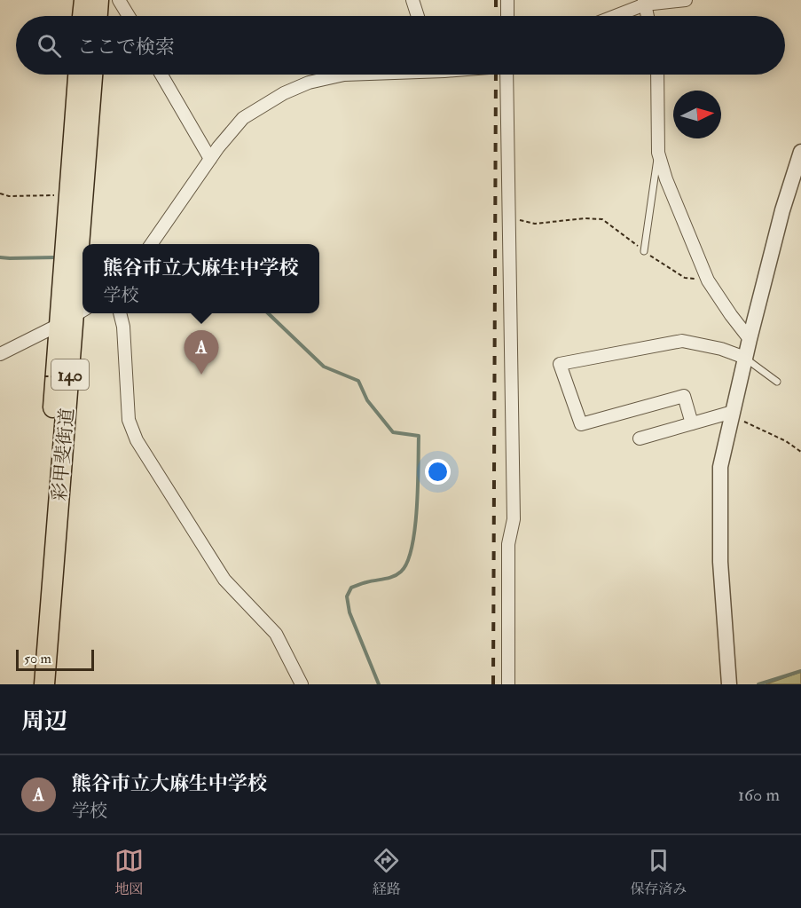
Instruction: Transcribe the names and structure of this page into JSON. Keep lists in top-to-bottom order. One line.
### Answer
{"streets":{"highway":["140","彩甲斐街道"]},"scale_bar":"50 m","north":"right","page":{"search":"ここで検索","popup":["熊谷市立大麻生中学校","学校"],"pins":"A","scale":"50 m","heading":"周辺","list":[{"mark":"A","name":"熊谷市立大麻生中学校","note":"学校","value":"160 m"}],"nav":["地図","経路","保存済み"]}}
